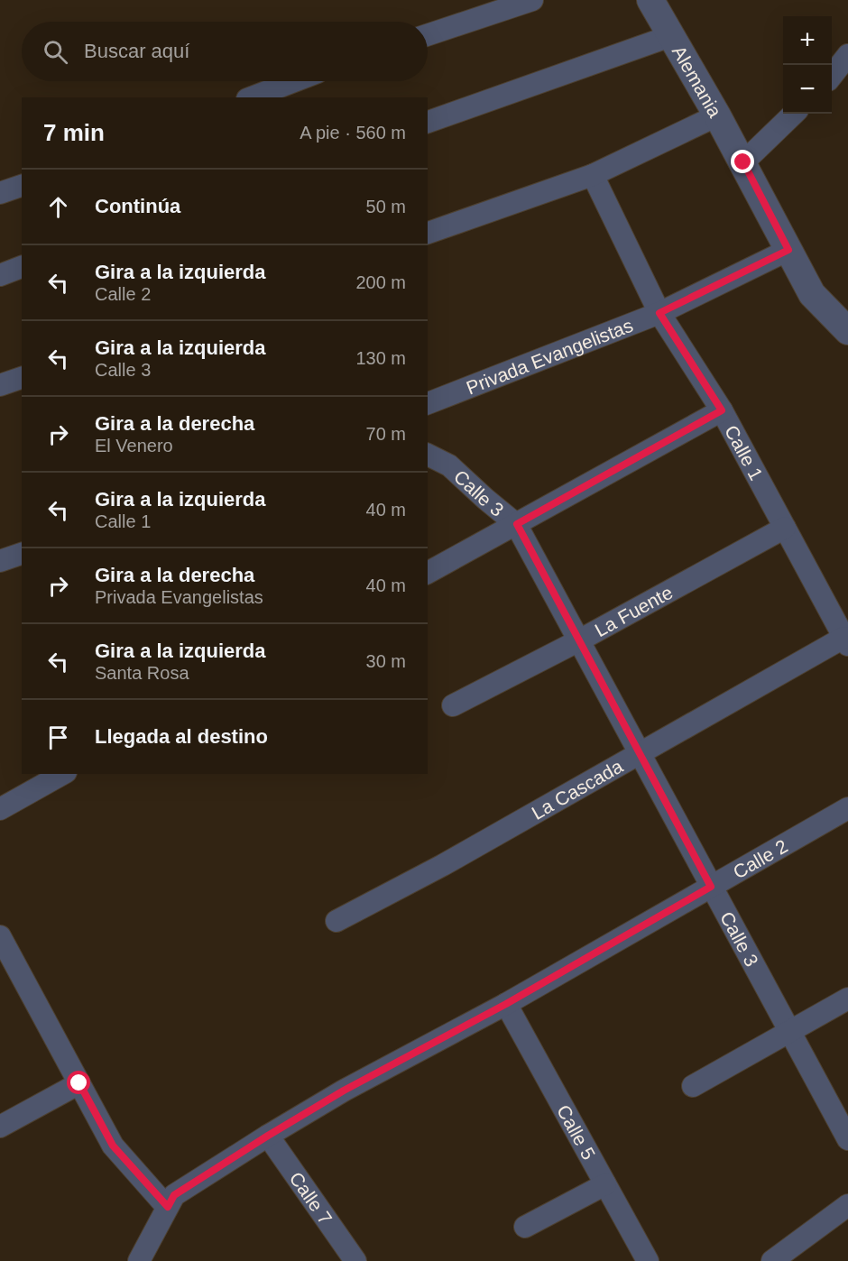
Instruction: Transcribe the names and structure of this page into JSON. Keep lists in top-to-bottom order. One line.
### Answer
{"streets":{"street":["Alemania","Privada Evangelistas","Calle 1","Calle 3","La Fuente","La Cascada","Calle 2","Calle 5","Calle 7"]},"crossings":[["Alemania","Privada Evangelistas"],["Privada Evangelistas","Calle 1"],["Calle 1","La Fuente"],["Calle 1","La Cascada"],["Calle 3","La Fuente"],["Calle 3","La Cascada"],["Calle 3","Calle 2"],["Calle 2","Calle 5"],["Calle 2","Calle 7"]],"page":{"map_buttons":["+","−"],"search":"Buscar aquí","heading":["7 min","A pie · 560 m"],"list":[["Continúa","50 m"],["Gira a la izquierda","Calle 2","200 m"],["Gira a la izquierda","Calle 3","130 m"],["Gira a la derecha","El Venero","70 m"],["Gira a la izquierda","Calle 1","40 m"],["Gira a la derecha","Privada Evangelistas","40 m"],["Gira a la izquierda","Santa Rosa","30 m"],"Llegada al destino"]}}
